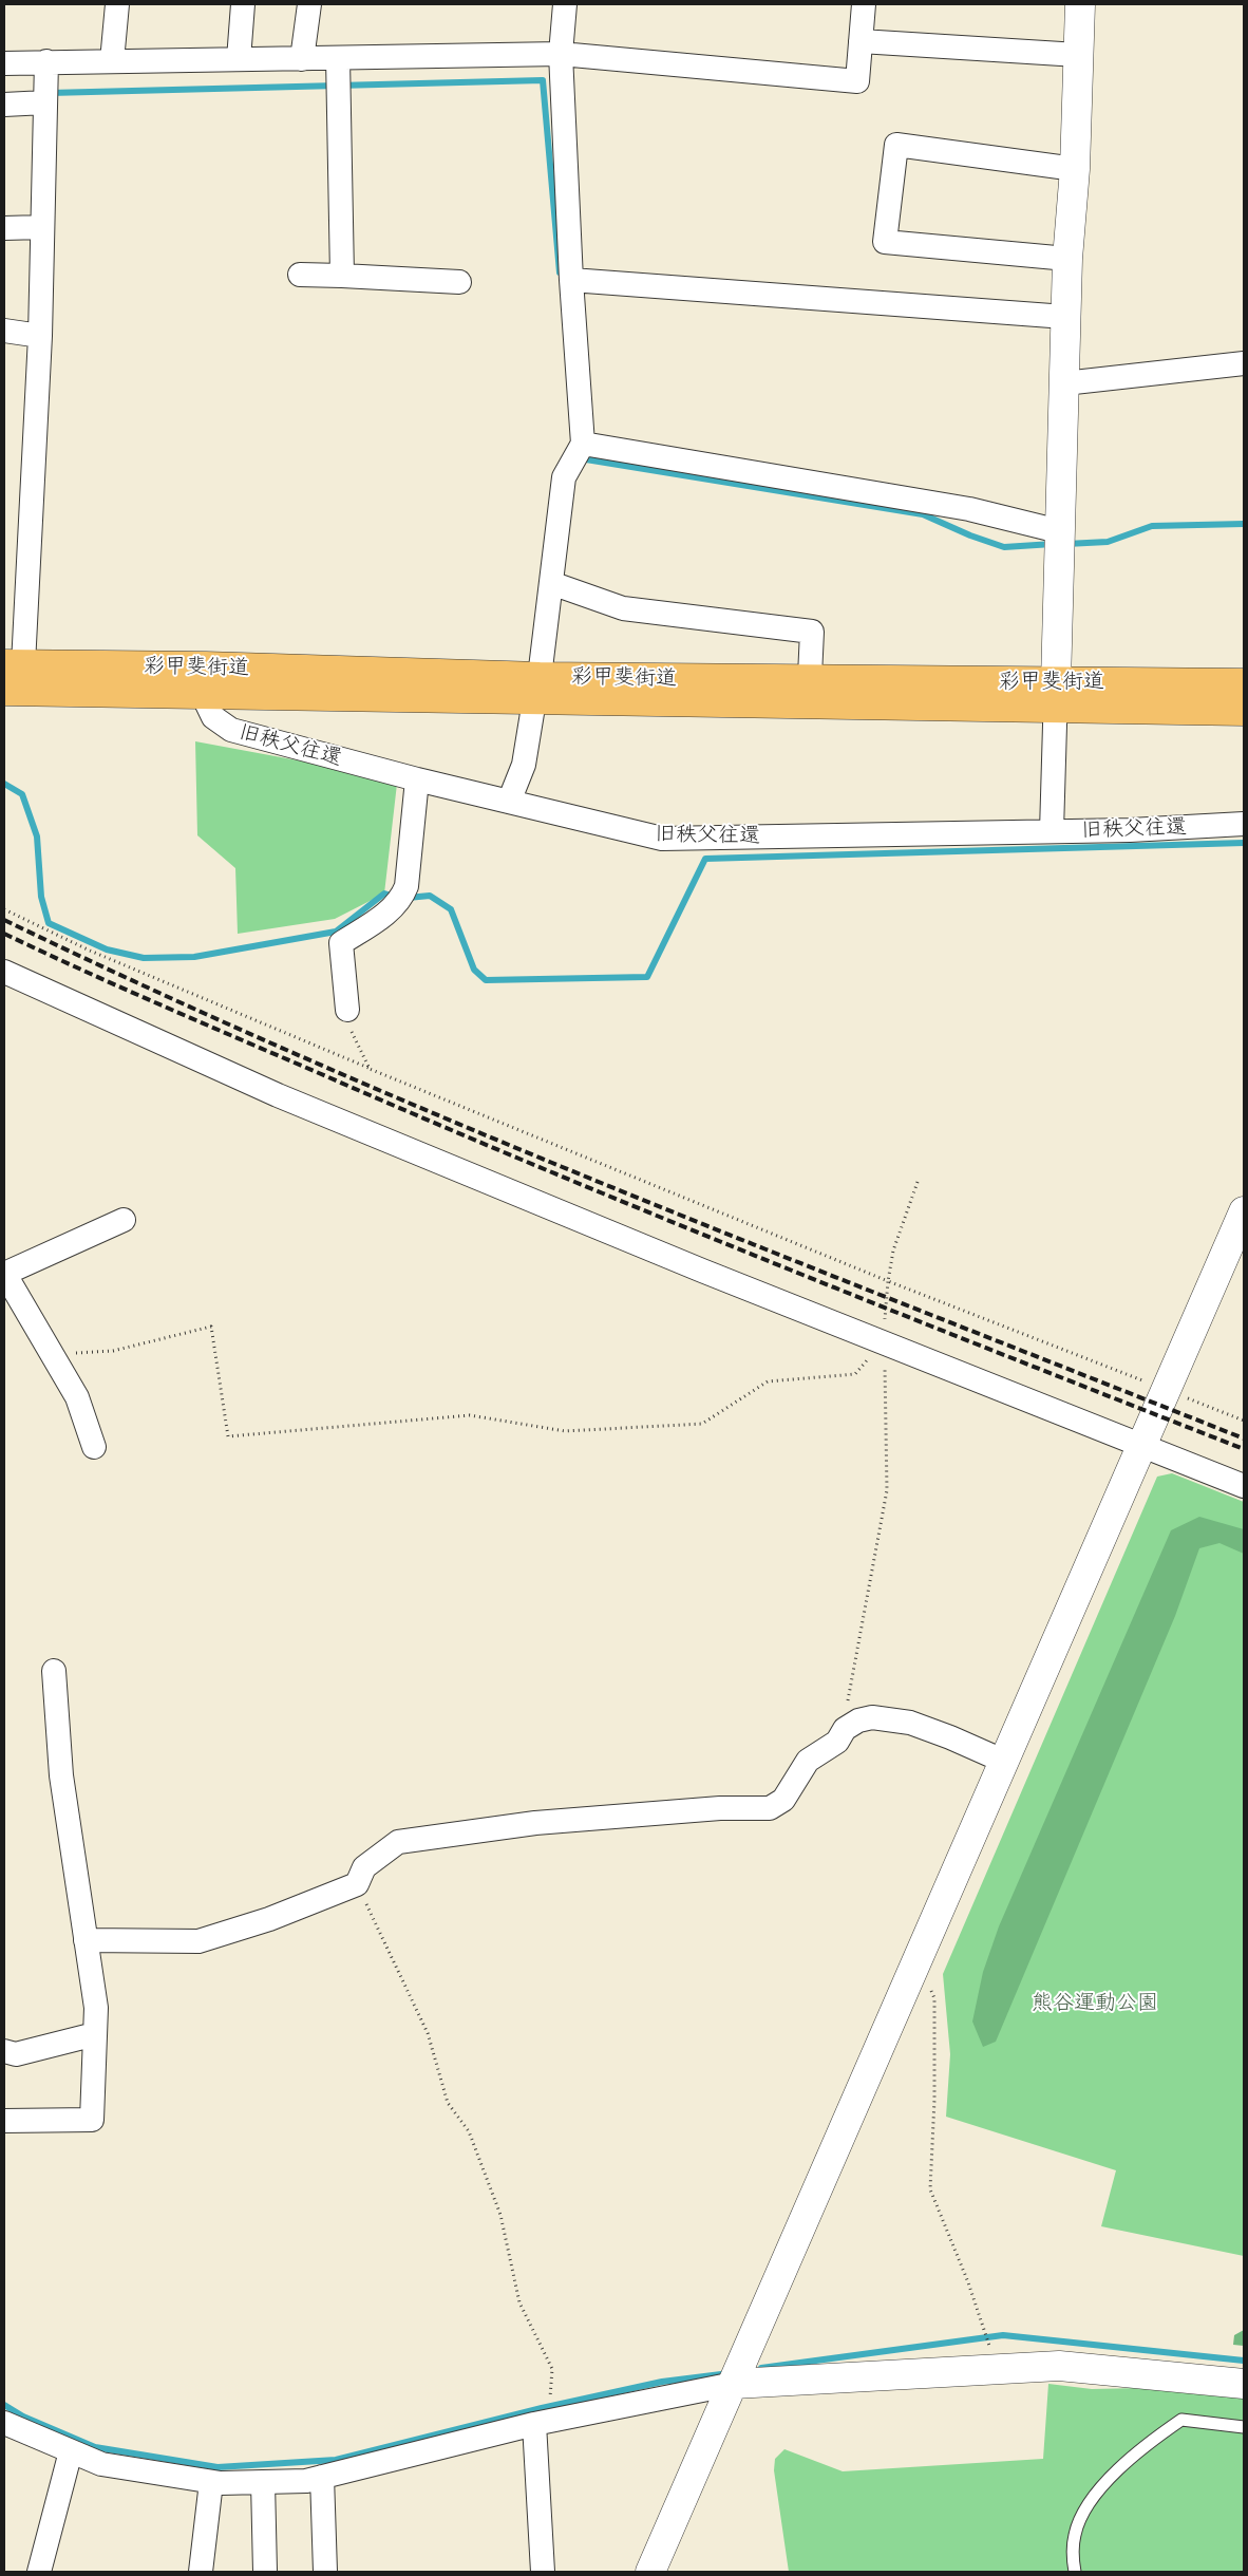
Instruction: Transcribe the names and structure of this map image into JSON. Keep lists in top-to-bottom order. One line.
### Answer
{"streets":{"highway":["彩甲斐街道"],"street":["旧秩父往還"]},"crossings":[["彩甲斐街道","旧秩父往還"]],"parks":["熊谷運動公園"]}
